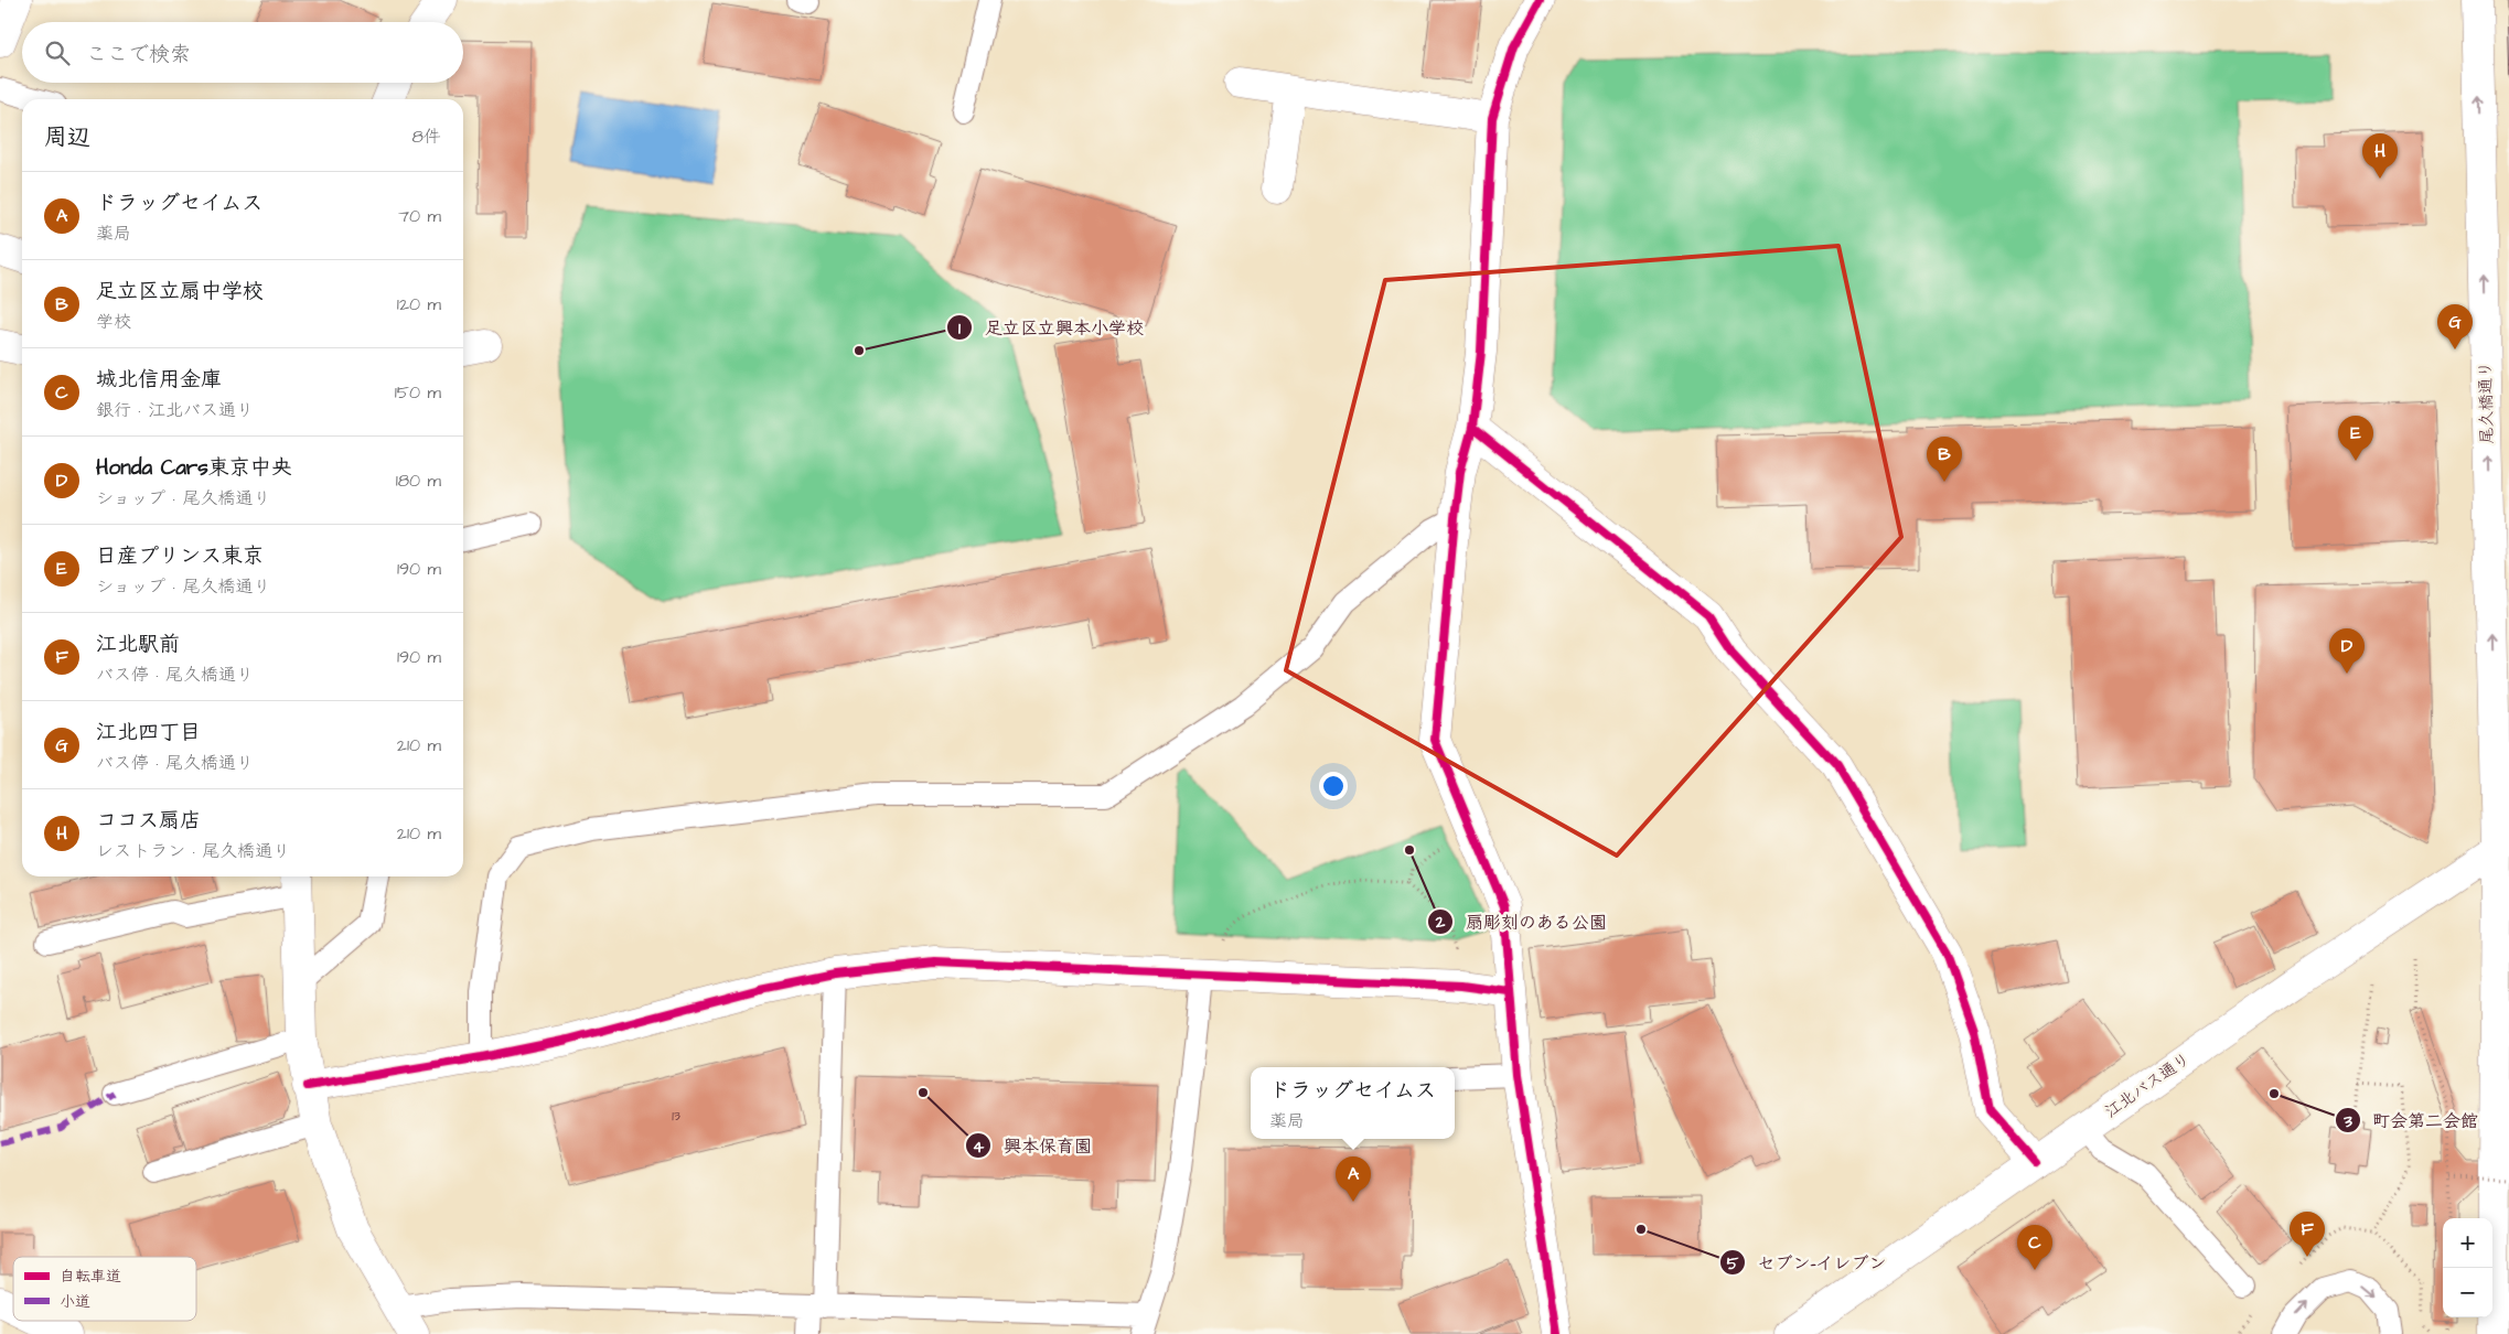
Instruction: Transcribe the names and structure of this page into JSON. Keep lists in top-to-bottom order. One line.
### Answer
{"streets":{"street":["尾久橋通り","江北バス通り"]},"crossings":[["尾久橋通り","江北バス通り"]],"one_way":["尾久橋通り"],"places":["足立区立興本小学校","扇彫刻のある公園","興本保育園","町会第二会館","セブン-イレブン"],"house_numbers":["13"],"legend":["自転車道","小道"],"page":{"search":"ここで検索","heading":["周辺","8件"],"pins":["H","G","E","B","D","A","F","C"],"list":[{"mark":"A","name":"ドラッグセイムス","note":"薬局","value":"70 m"},{"mark":"B","name":"足立区立扇中学校","note":"学校","value":"120 m"},{"mark":"C","name":"城北信用金庫","note":"銀行 · 江北バス通り","value":"150 m"},{"mark":"D","name":"Honda Cars東京中央","note":"ショップ · 尾久橋通り","value":"180 m"},{"mark":"E","name":"日産プリンス東京","note":"ショップ · 尾久橋通り","value":"190 m"},{"mark":"F","name":"江北駅前","note":"バス停 · 尾久橋通り","value":"190 m"},{"mark":"G","name":"江北四丁目","note":"バス停 · 尾久橋通り","value":"210 m"},{"mark":"H","name":"ココス扇店","note":"レストラン · 尾久橋通り","value":"210 m"}],"popup":["ドラッグセイムス","薬局"],"map_buttons":["+","−"]}}
